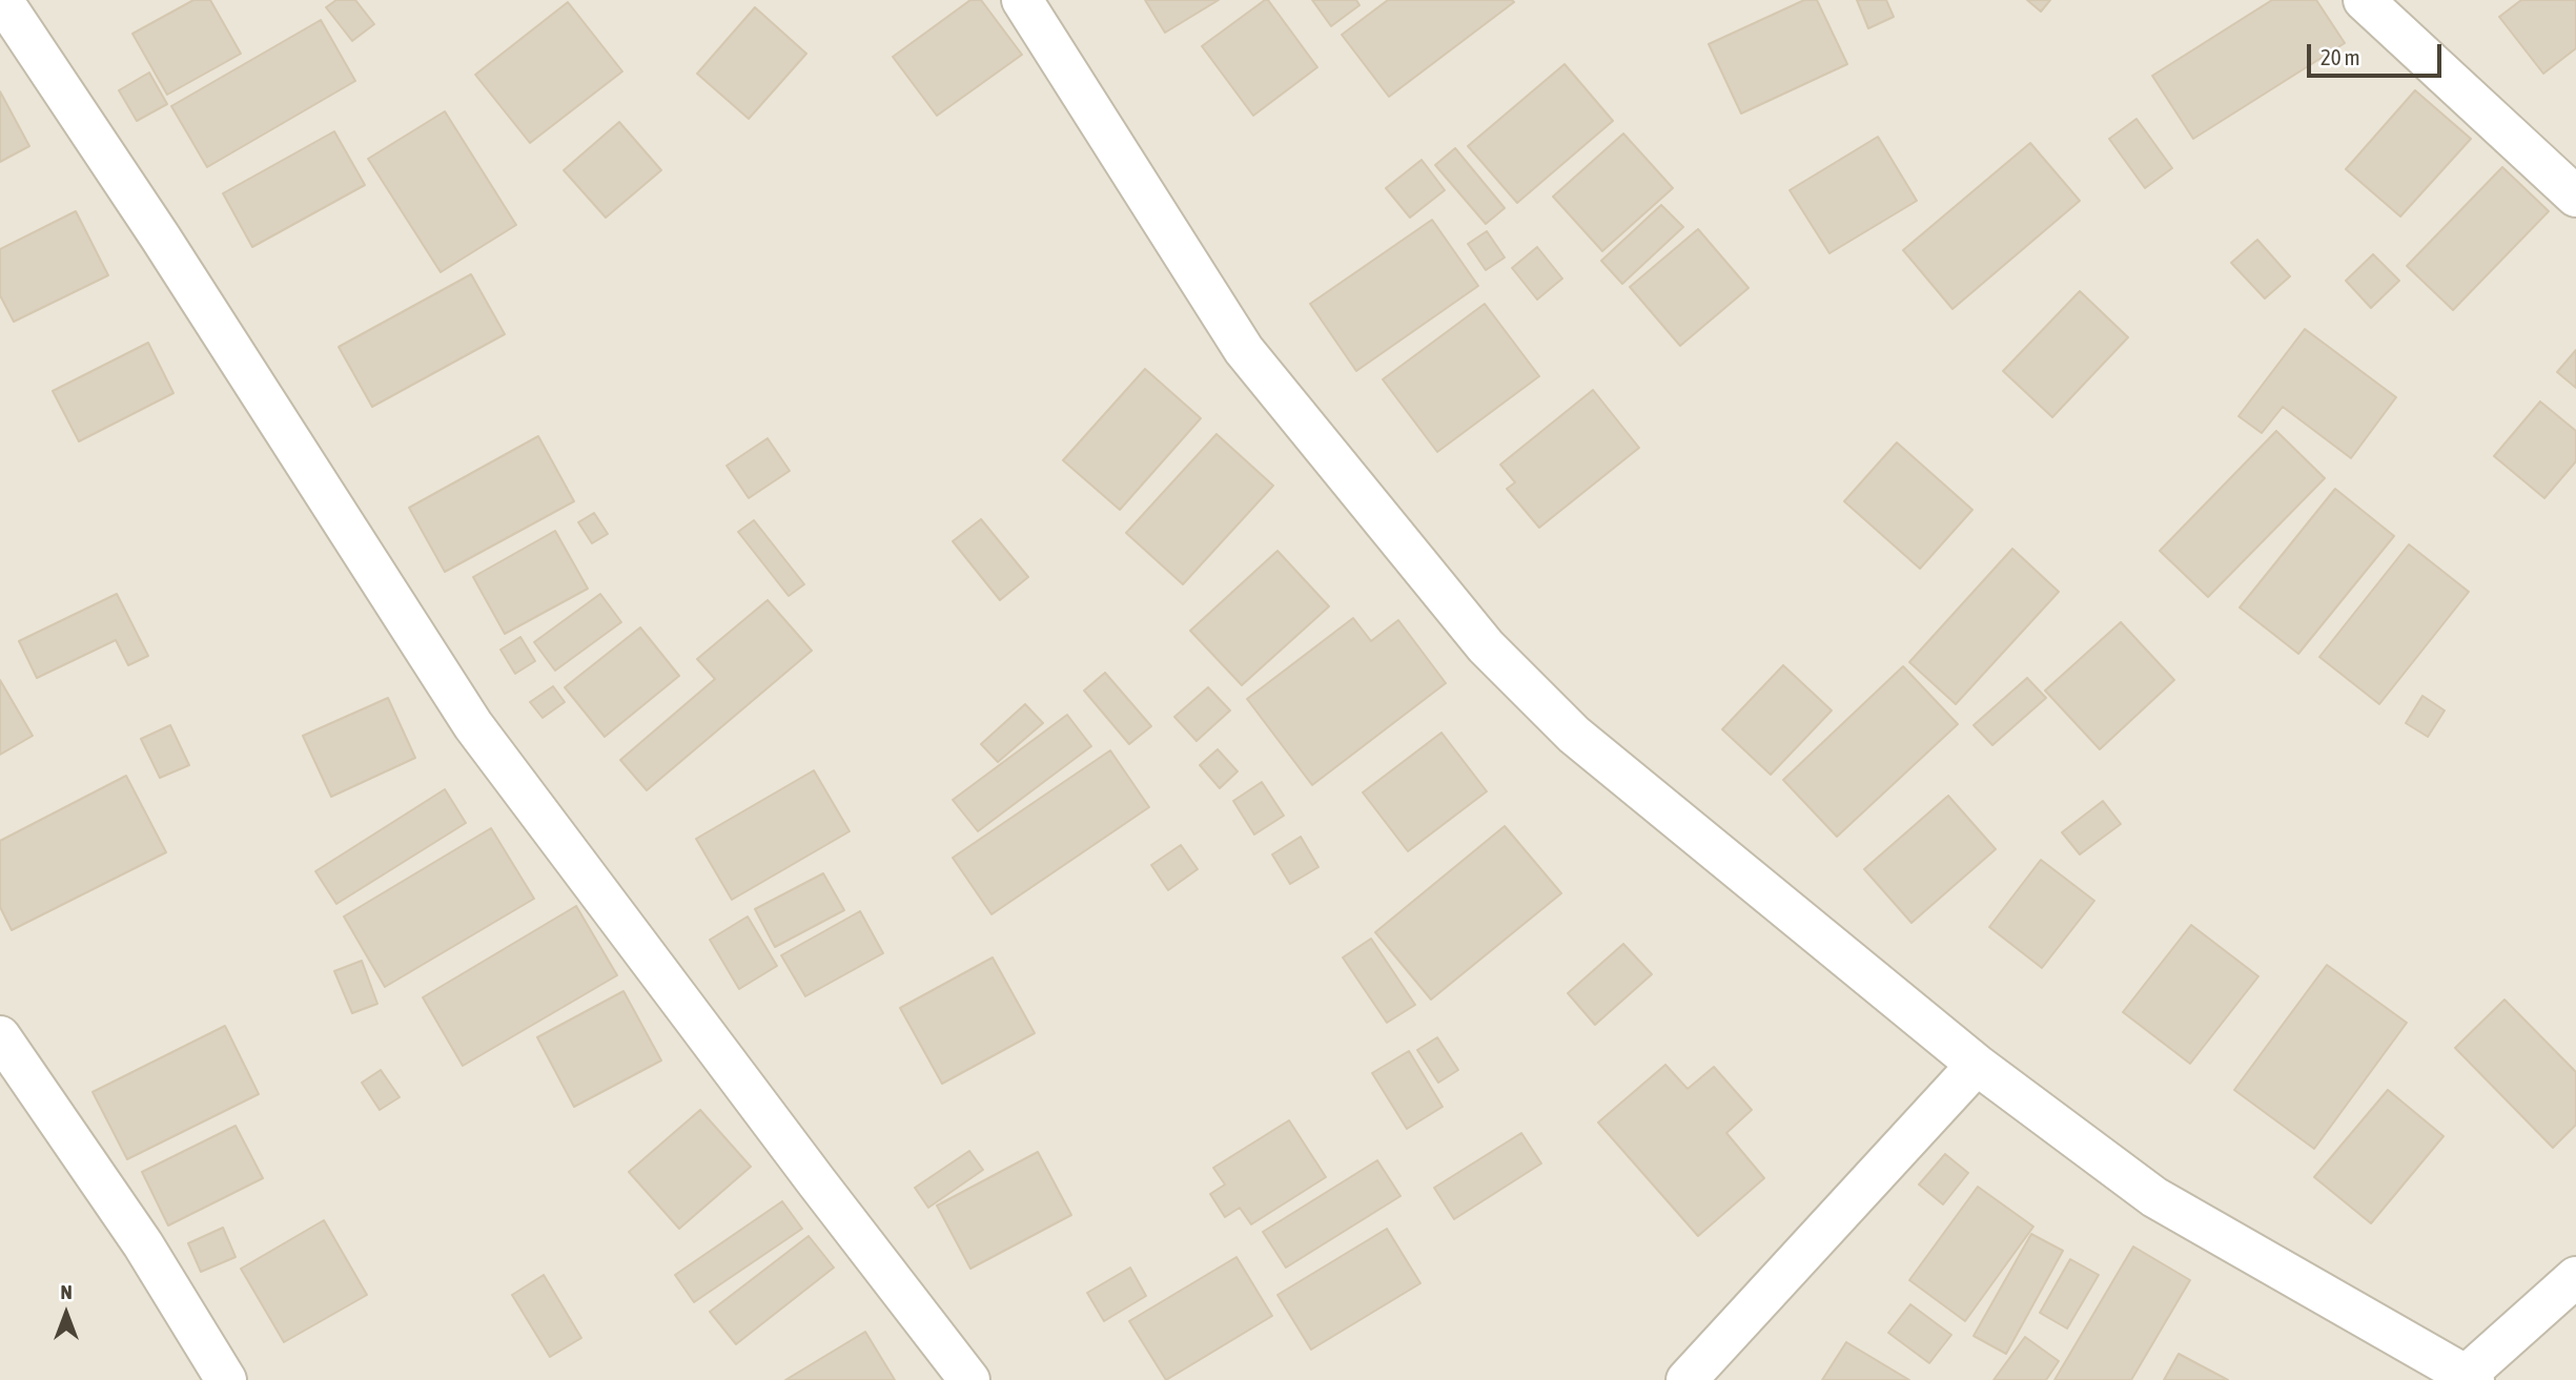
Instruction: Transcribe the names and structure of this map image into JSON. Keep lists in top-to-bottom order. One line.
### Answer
{"scale_bar":"20 m","north":"top"}
